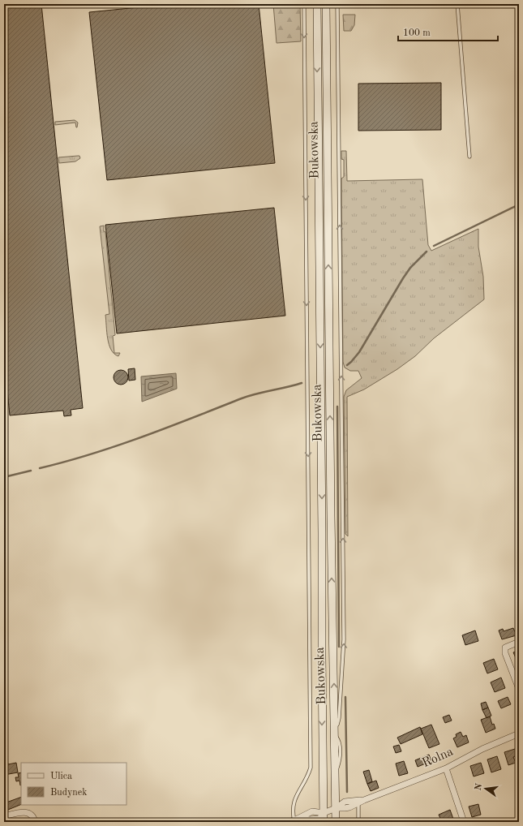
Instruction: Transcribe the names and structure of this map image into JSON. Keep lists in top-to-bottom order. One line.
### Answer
{"streets":{"main road":["Bukowska"],"street":["Rolna"]},"crossings":[["Bukowska","Rolna"]],"legend":["Ulica","Budynek"],"scale_bar":"100 m","north":"left"}
